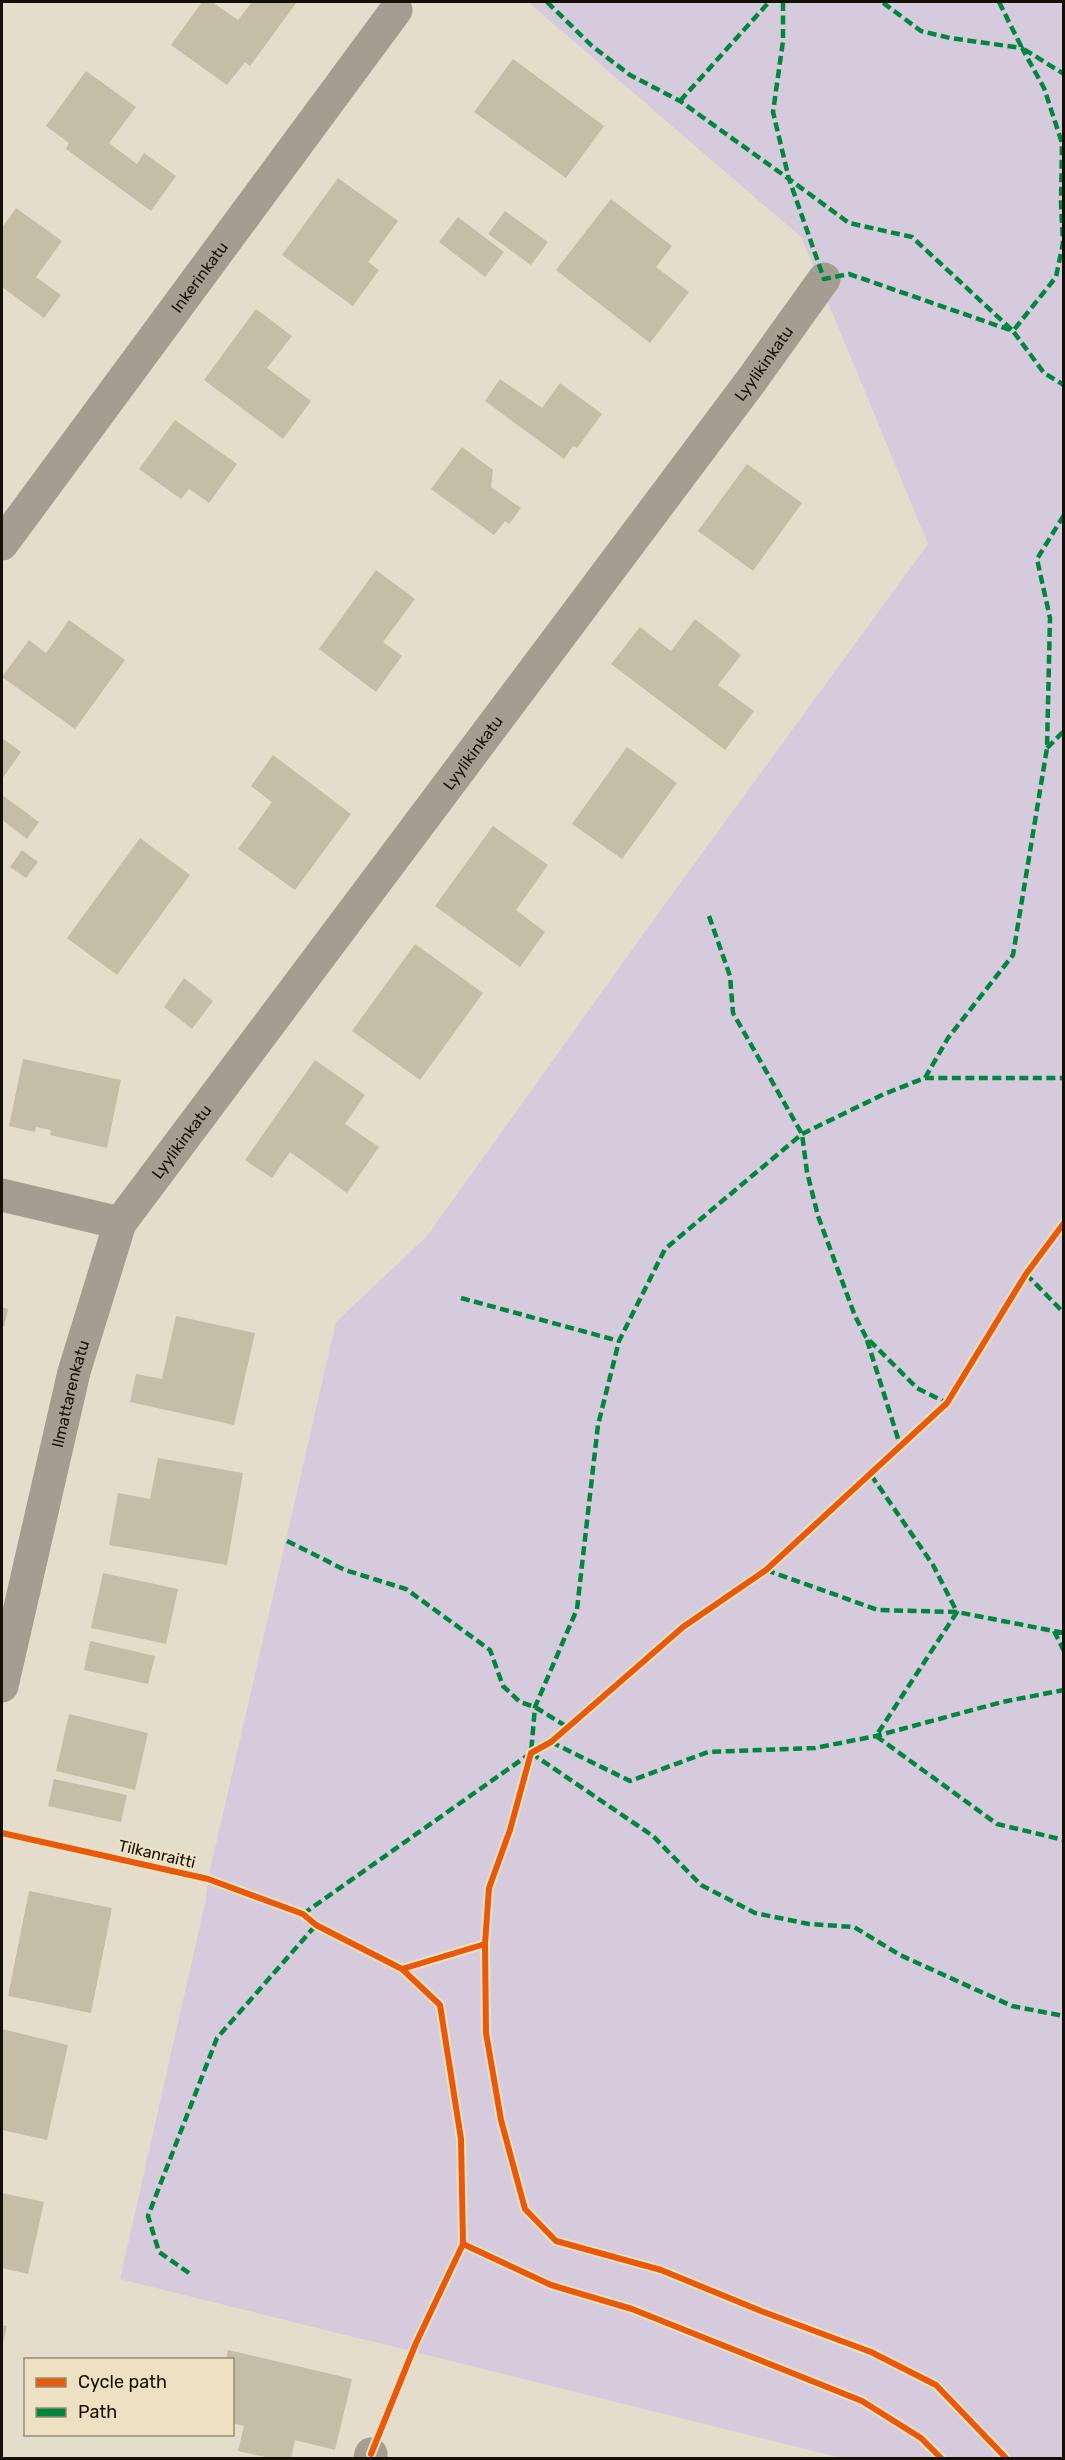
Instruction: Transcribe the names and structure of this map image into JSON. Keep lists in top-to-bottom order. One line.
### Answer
{"streets":{"street":["Inkerinkatu","Lyylikinkatu","Ilmattarenkatu"],"cycle path":["Tilkanraitti"]},"crossings":[["Lyylikinkatu","Ilmattarenkatu"]],"legend":["Cycle path","Path"]}
